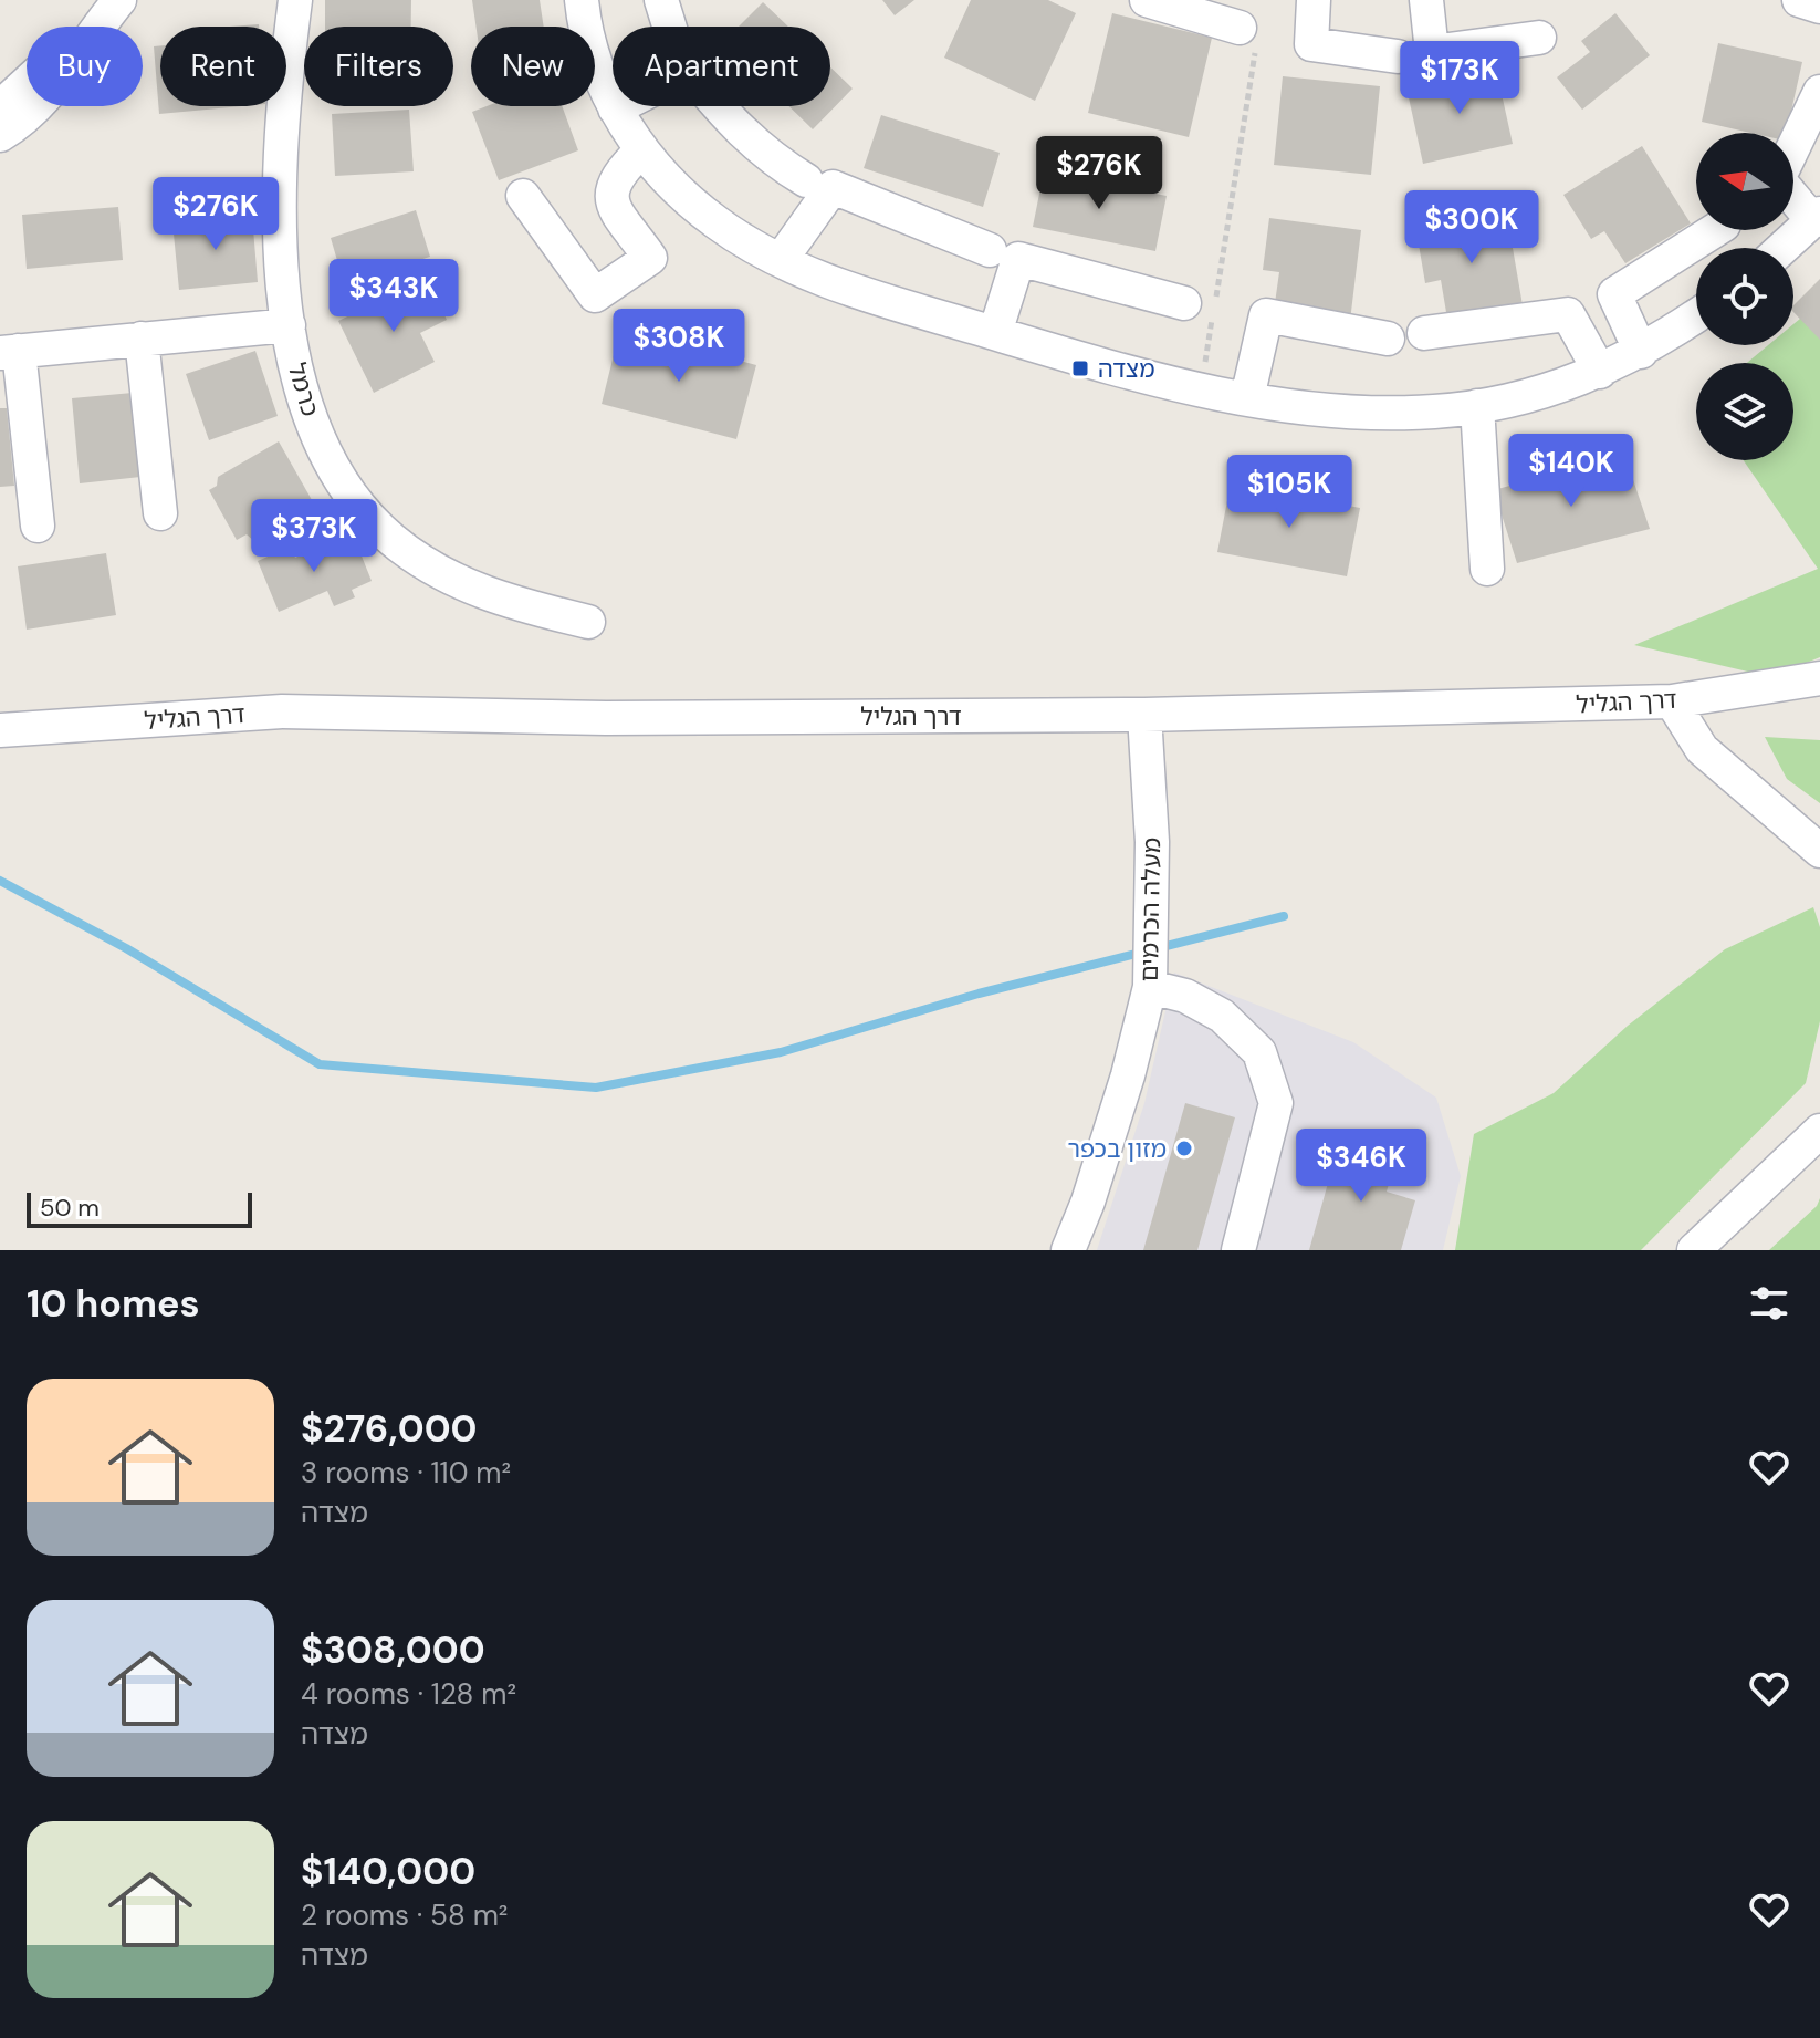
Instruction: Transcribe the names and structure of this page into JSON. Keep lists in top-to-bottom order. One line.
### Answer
{"streets":{"street":["כרמל","דרך הגליל","מעלה הכרמים"]},"crossings":[["דרך הגליל","מעלה הכרמים"]],"places":{"transit":["מצדה"],"other":["מזון בכפר"]},"scale_bar":"50 m","north":"left","page":{"chip":["Buy","Rent","Filters","New","Apartment"],"price":["$173K","$276K","$276K","$300K","$343K","$308K","$140K","$105K","$373K","$346K"],"scale":"50 m","heading":"10 homes","list":[{"name":"$276,000","note":"3 rooms · 110 m² · מצדה"},{"name":"$308,000","note":"4 rooms · 128 m² · מצדה"},{"name":"$140,000","note":"2 rooms · 58 m² · מצדה"}]}}
